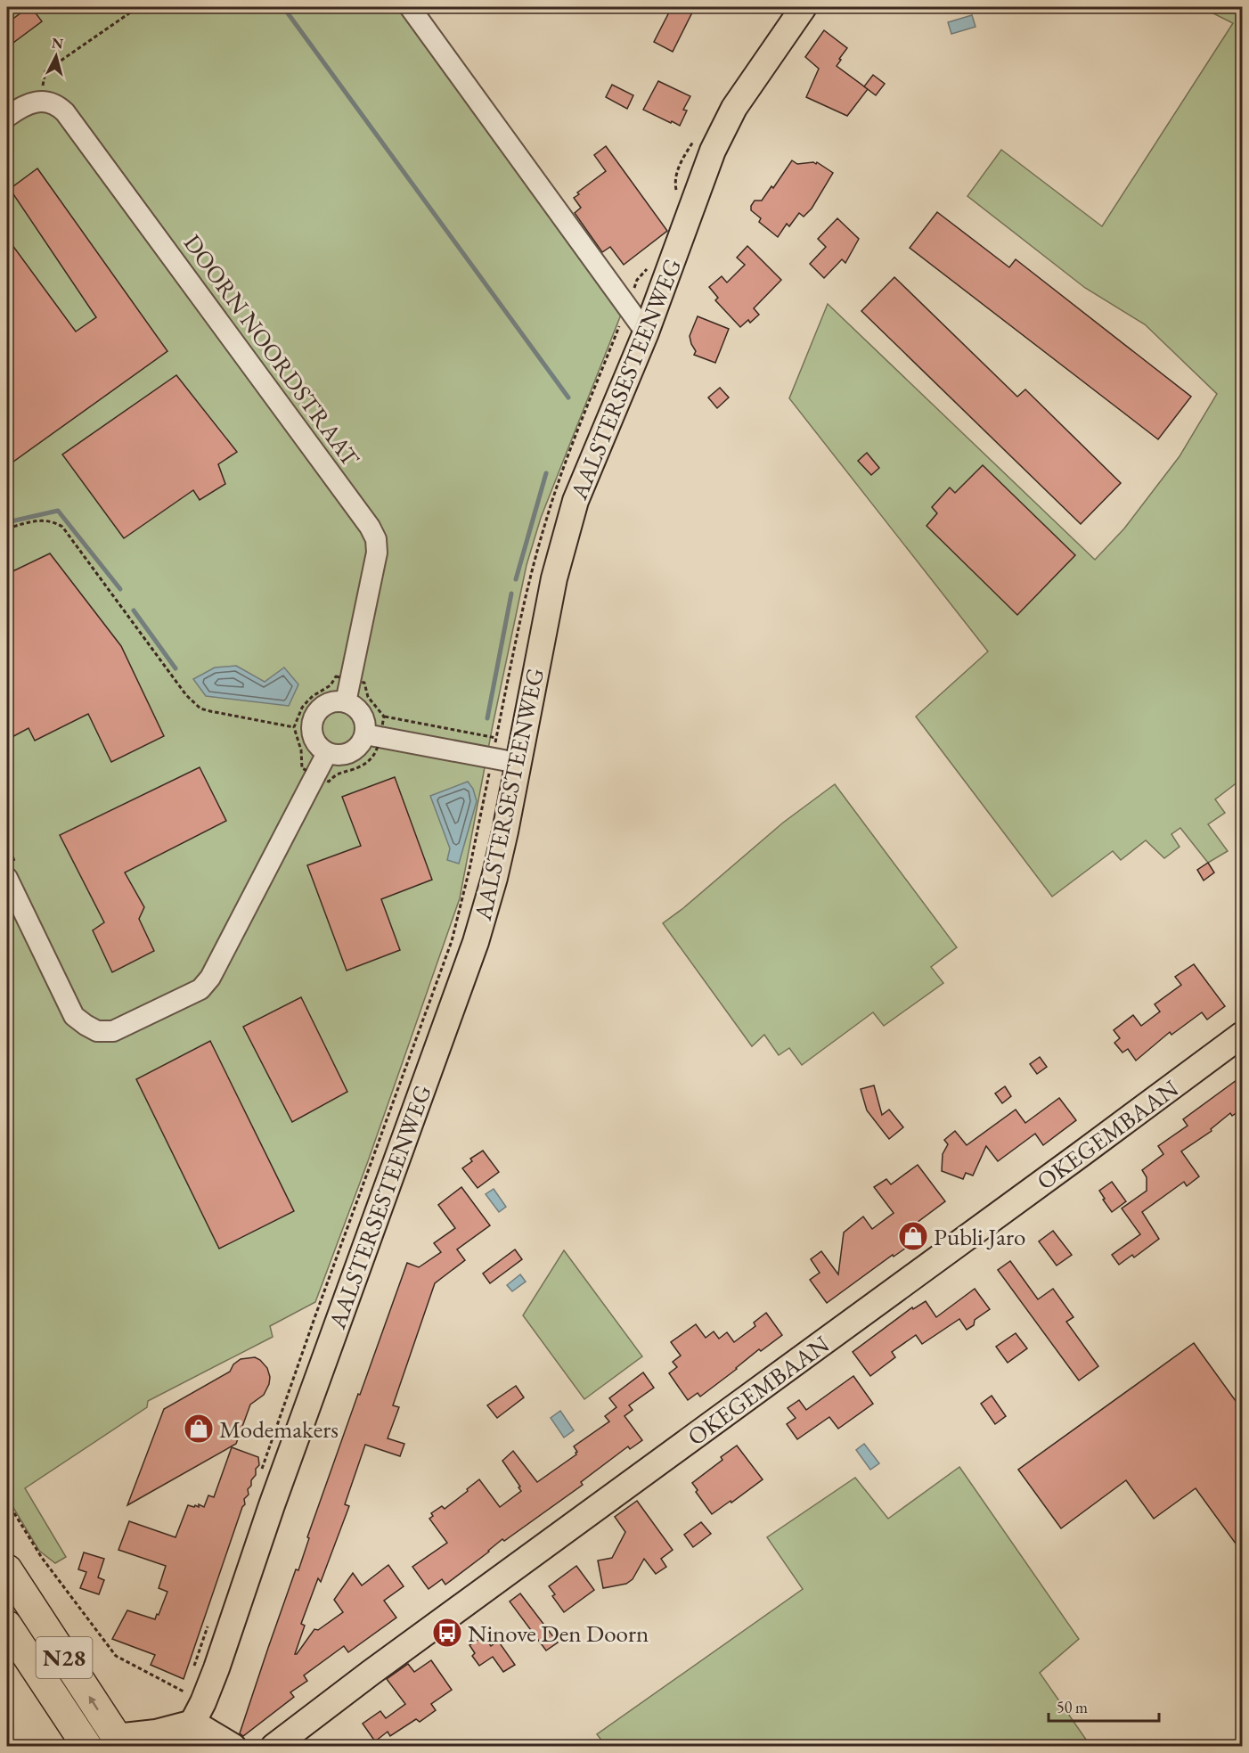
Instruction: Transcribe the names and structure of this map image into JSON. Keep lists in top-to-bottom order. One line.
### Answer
{"streets":{"highway":["N28"],"main road":["AALSTERSESTEENWEG","OKEGEMBAAN"],"street":["DOORN NOORDSTRAAT"]},"places":{"shop":["Publi Jaro","Modemakers"],"bus stop":["Ninove Den Doorn"]},"scale_bar":"50 m","north":"top"}
